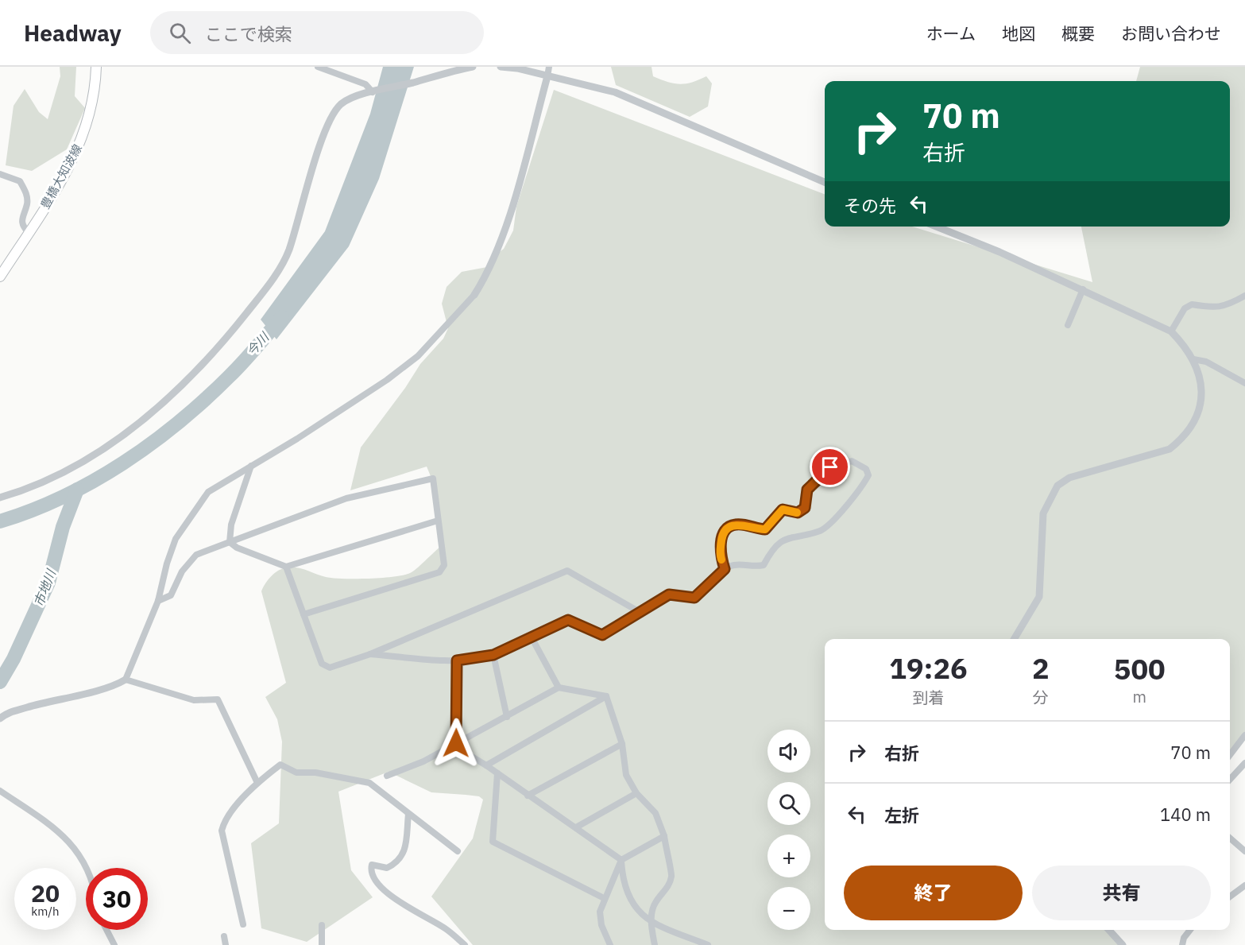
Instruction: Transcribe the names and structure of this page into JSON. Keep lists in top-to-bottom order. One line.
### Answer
{"streets":{"main road":["豊橋大知波線"]},"water":["今川","市地川"],"page":{"header":"Headway","search":"ここで検索","nav":["ホーム","地図","概要","お問い合わせ"],"turn":["70 m","右折"],"then":"その先","eta":["19:26","到着","2","分","500","m"],"list":[{"name":"右折","value":"70 m"},{"name":"左折","value":"140 m"}],"map_buttons":["+","−"],"buttons":["終了","共有"],"speed":"20 km/h","limit":"30"}}
